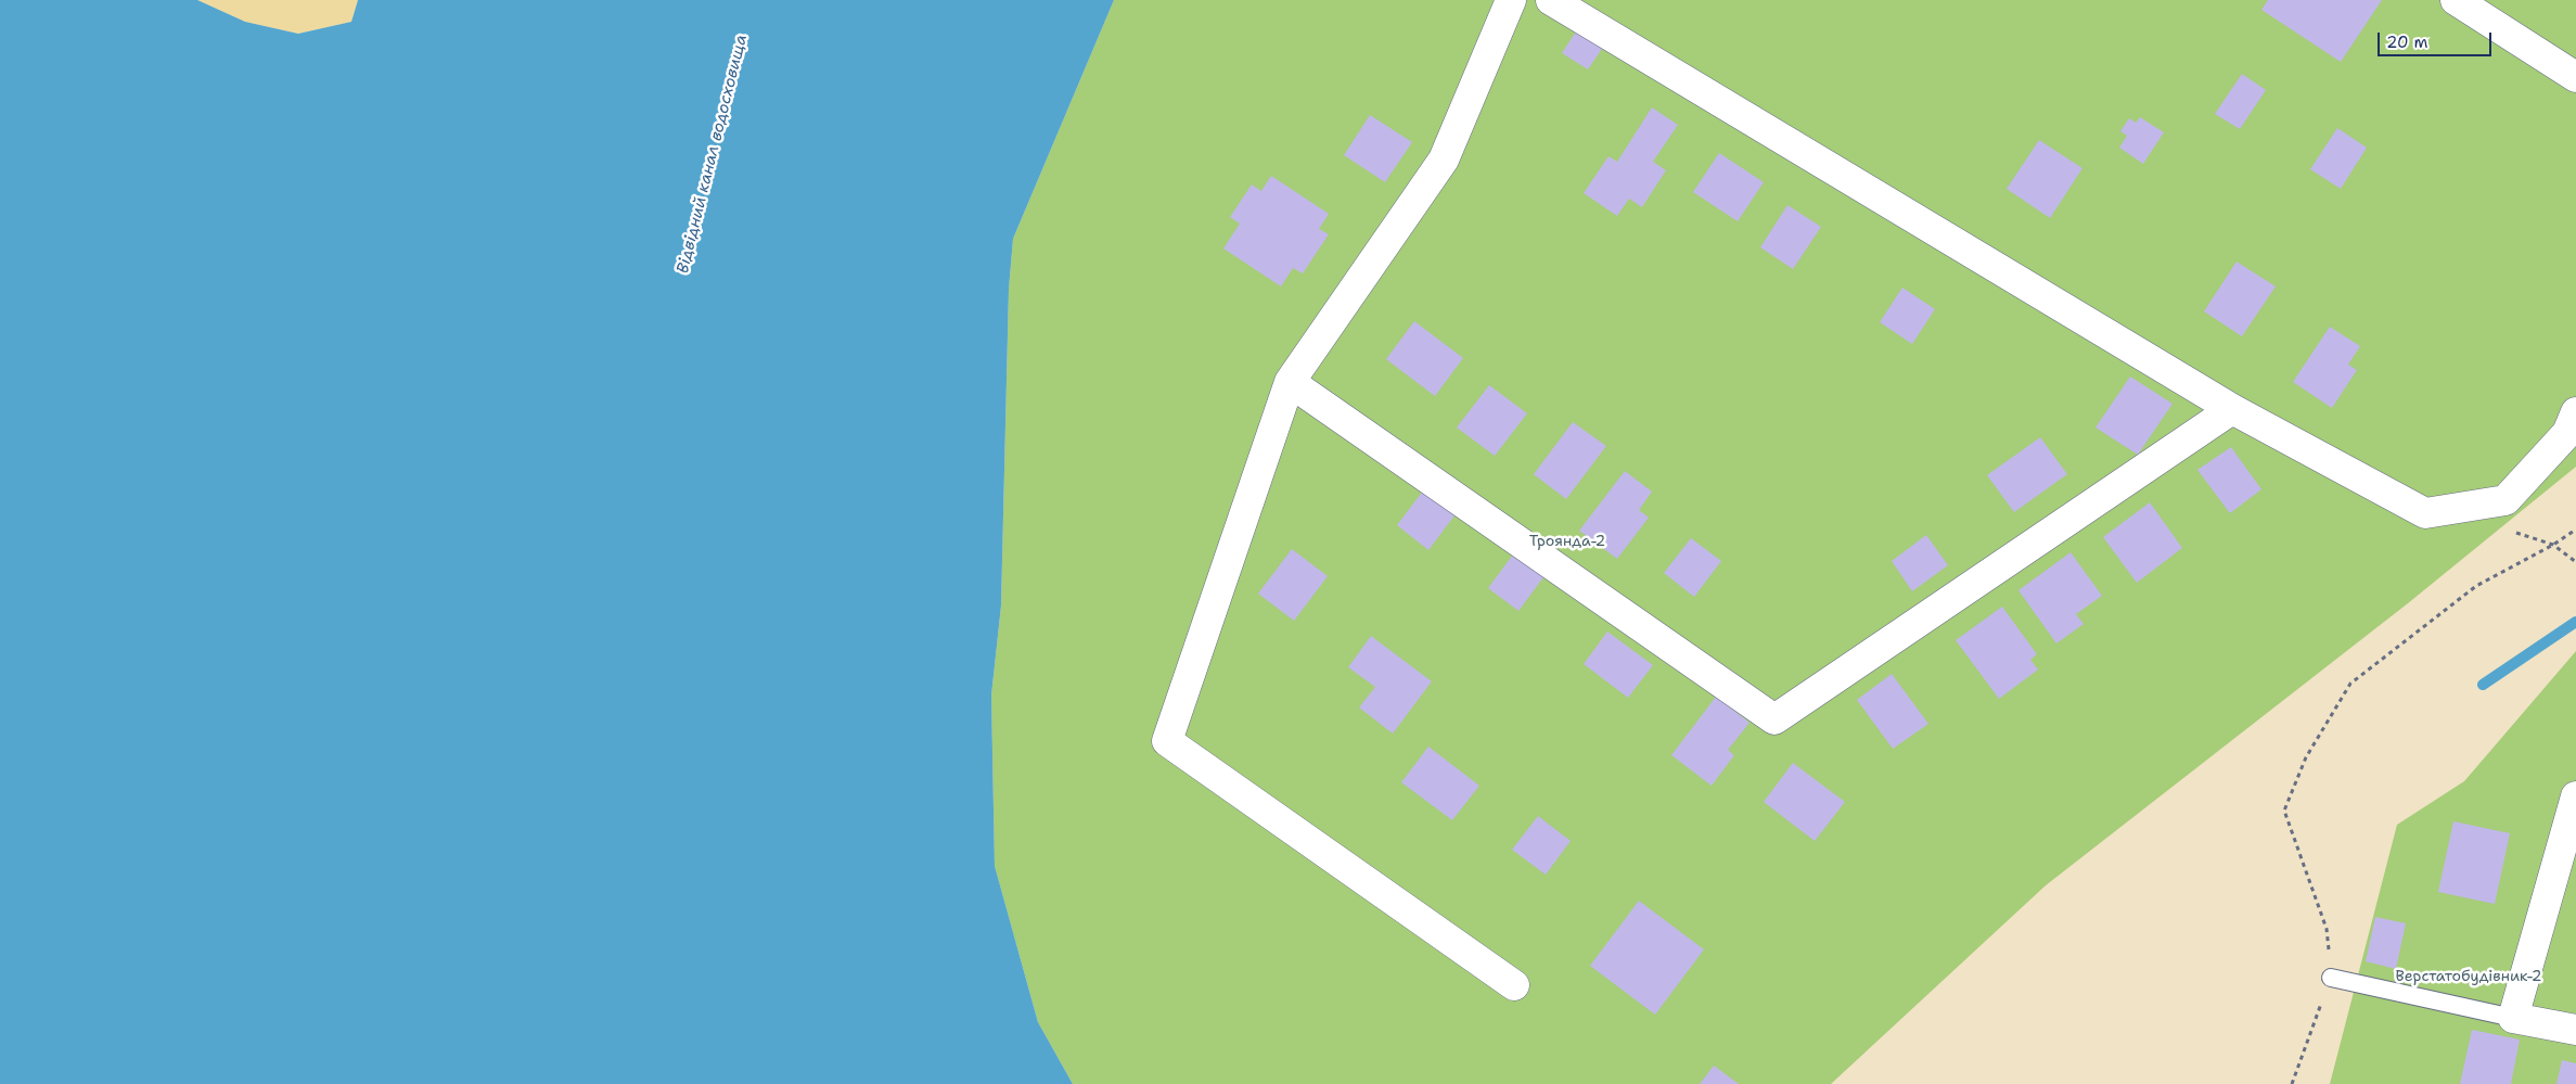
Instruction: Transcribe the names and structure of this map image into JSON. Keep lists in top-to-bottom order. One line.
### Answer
{"water":["Відвідний канал водосховища"],"parks":["Троянда-2","Верстатобудівник-2"],"scale_bar":"20 m"}
